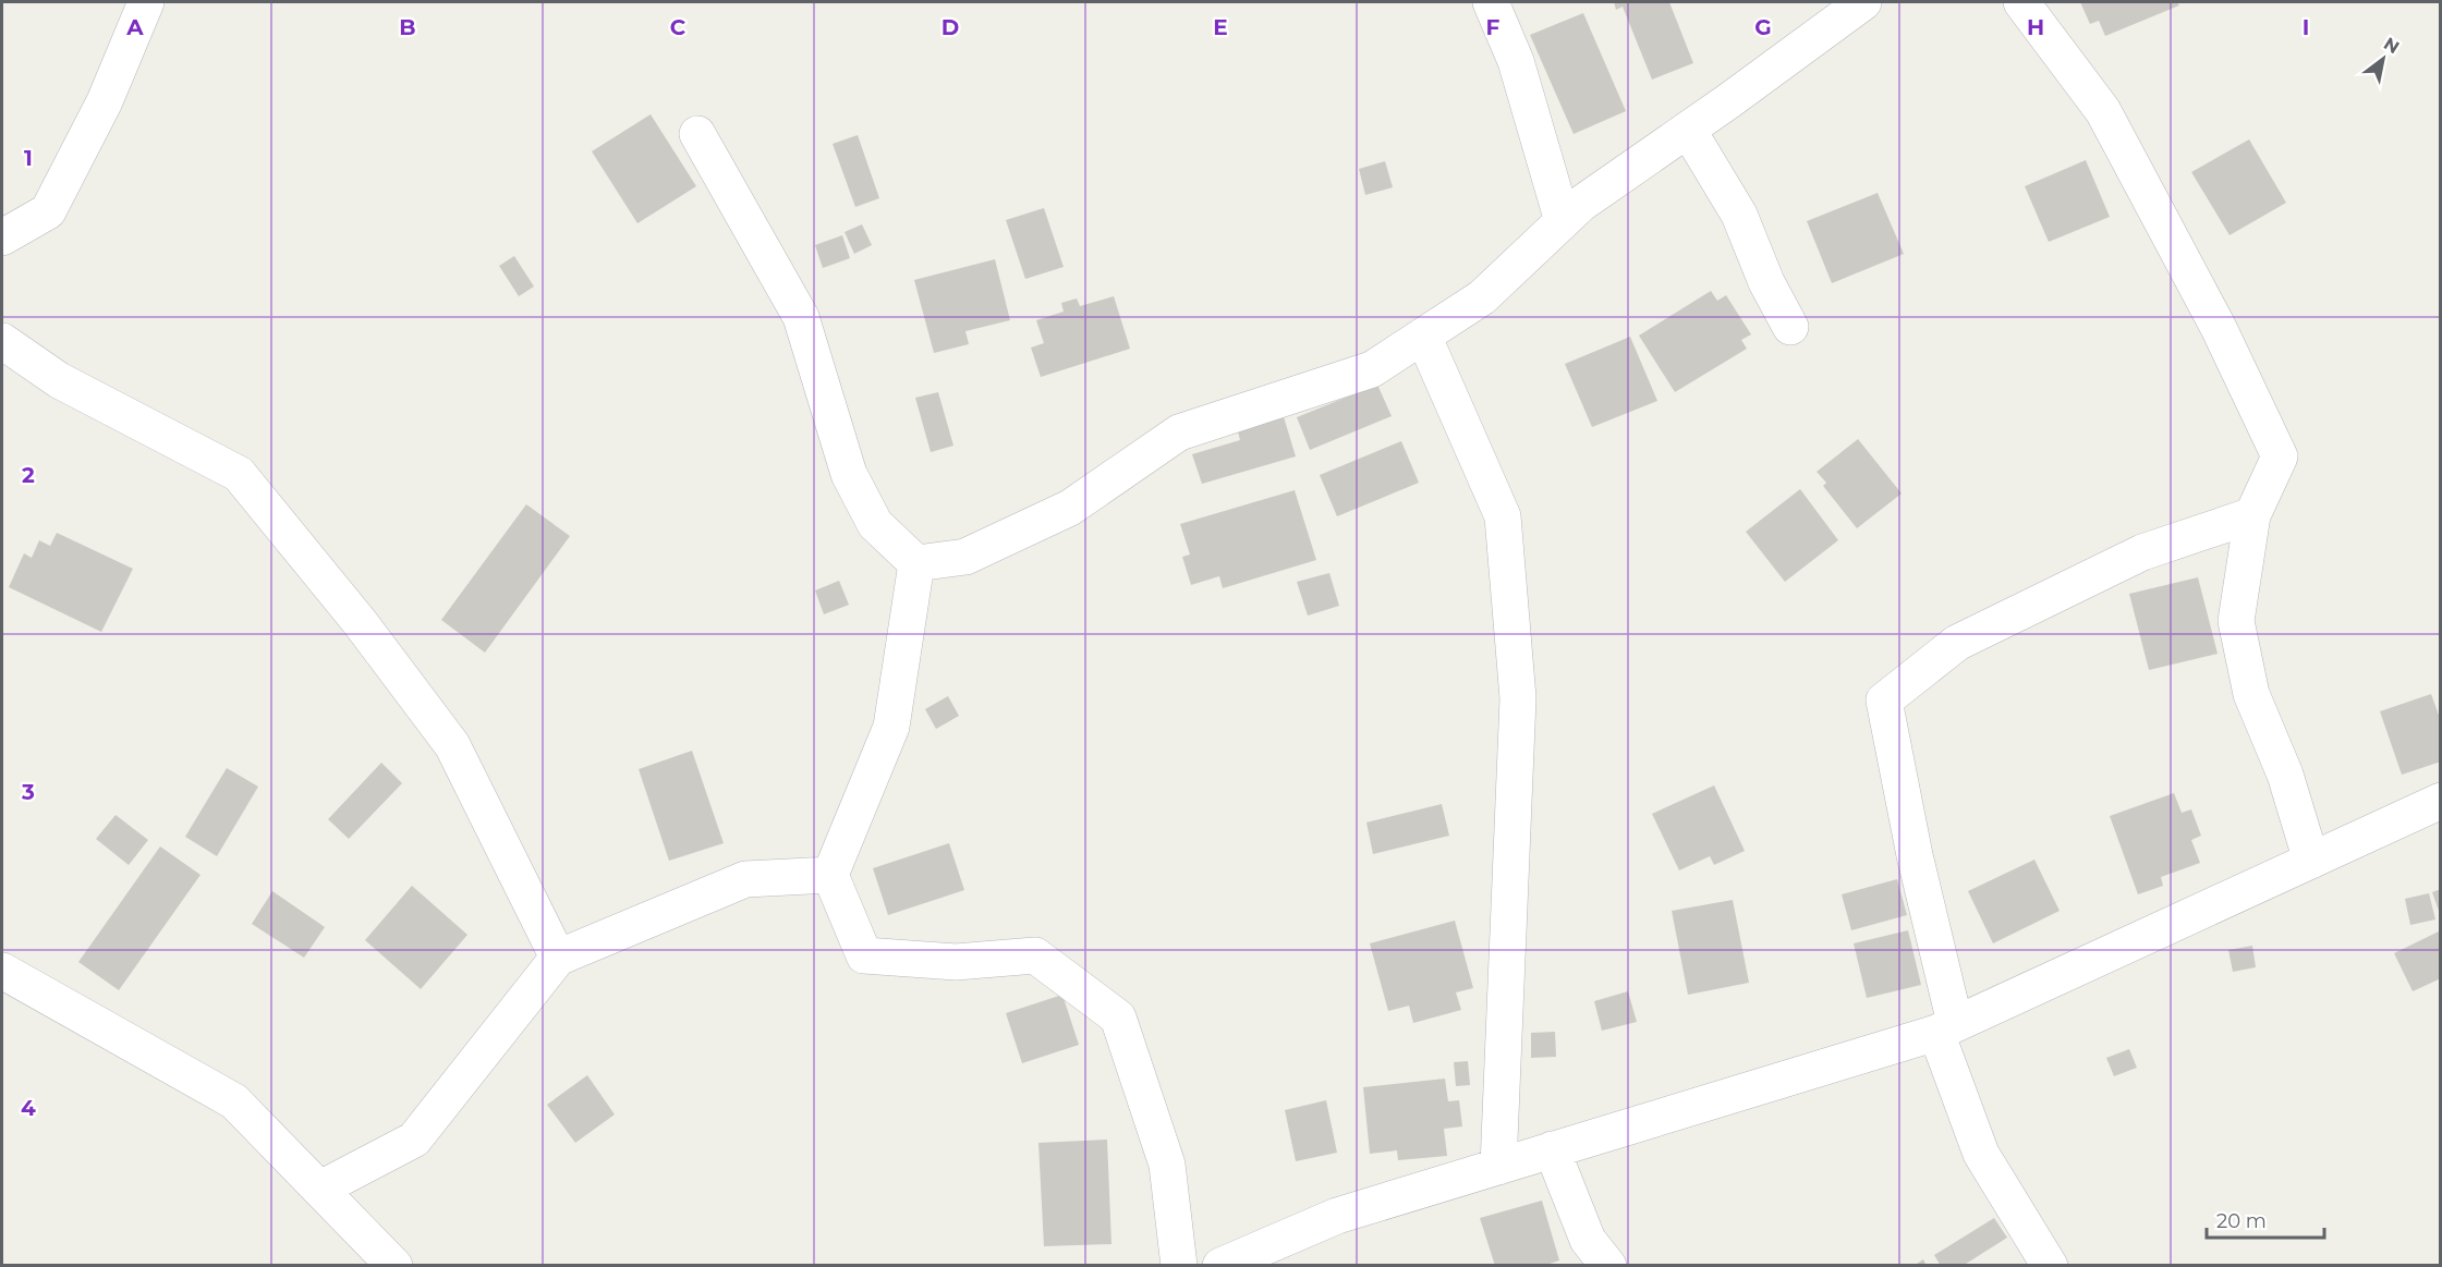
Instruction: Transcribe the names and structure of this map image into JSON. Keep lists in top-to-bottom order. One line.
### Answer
{"scale_bar":"20 m","north":"top right","grid":{"columns":["A","B","C","D","E","F","G","H","I"],"rows":["1","2","3","4"]}}
